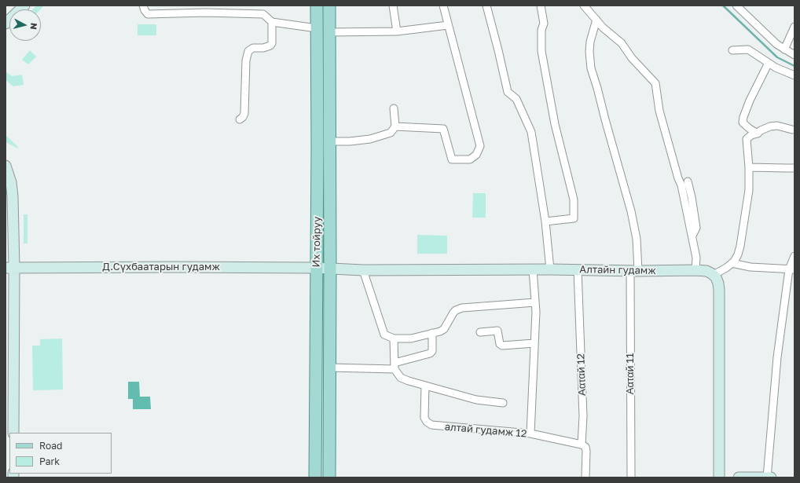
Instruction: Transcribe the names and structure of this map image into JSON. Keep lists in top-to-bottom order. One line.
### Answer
{"streets":{"main road":["Их тойруу","Д.Сүхбаатарын гудамж","Алтайн гудамж"],"street":["Ααταй 11","Ααταй 12","алтай гудамж 12"]},"crossings":[["Их тойруу","Д.Сүхбаатарын гудамж"],["Их тойруу","Алтайн гудамж"],["Д.Сүхбаатарын гудамж","Алтайн гудамж"],["Алтайн гудамж","Ααταй 11"],["Алтайн гудамж","Ααταй 12"],["Ααταй 12","алтай гудамж 12"]],"legend":["Road","Park"],"north":"right"}
